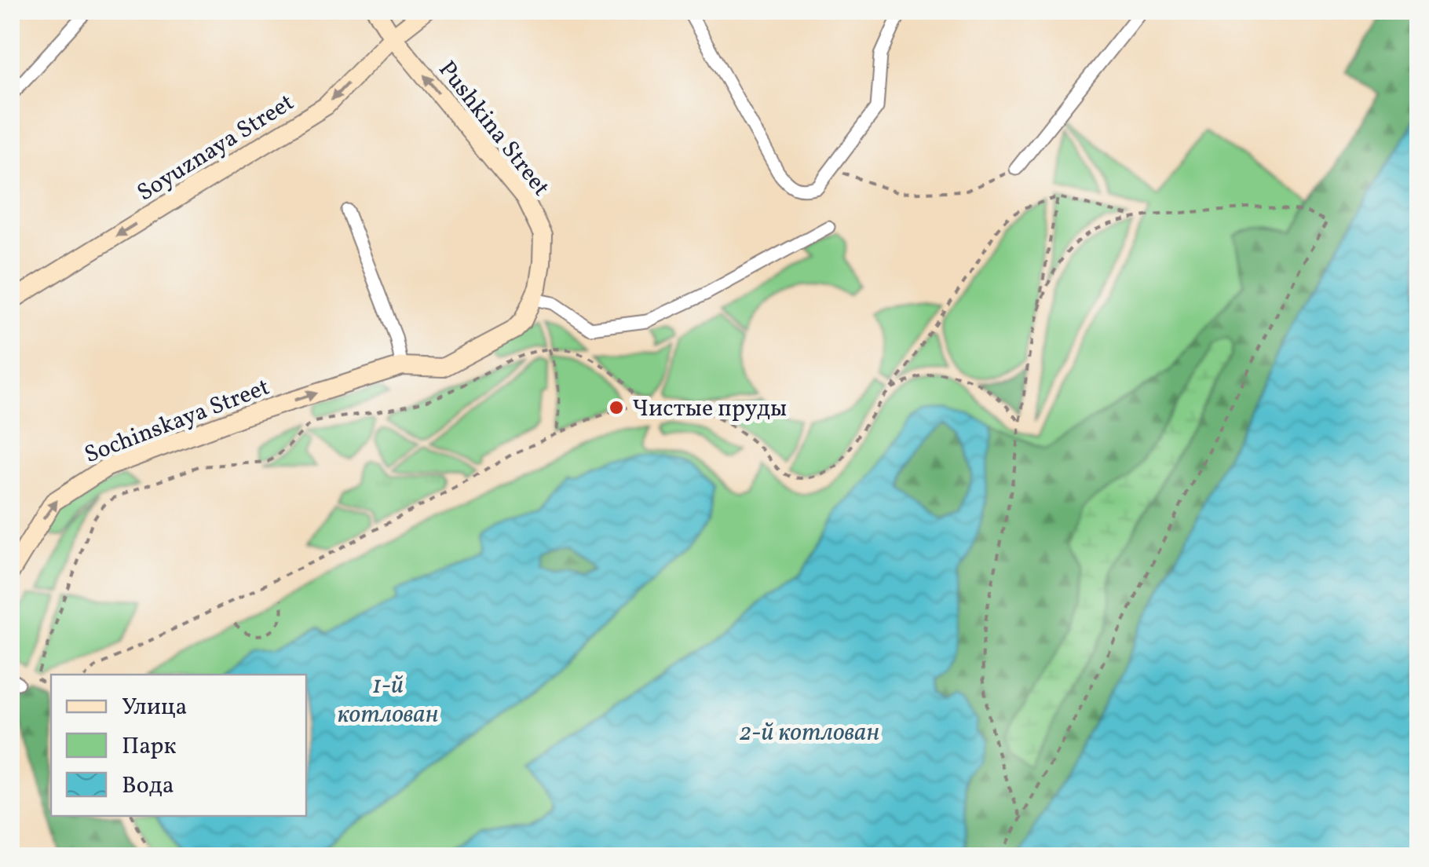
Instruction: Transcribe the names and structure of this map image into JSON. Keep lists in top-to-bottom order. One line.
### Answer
{"streets":{"street":["Pushkina Street","Soyuznaya Street","Sochinskaya Street"]},"crossings":[["Pushkina Street","Soyuznaya Street"],["Pushkina Street","Sochinskaya Street"]],"one_way":["Pushkina Street","Soyuznaya Street","Sochinskaya Street"],"water":["1-й котлован","2-й котлован"],"places":["Чистые пруды"],"legend":["Улица","Парк","Вода"]}
